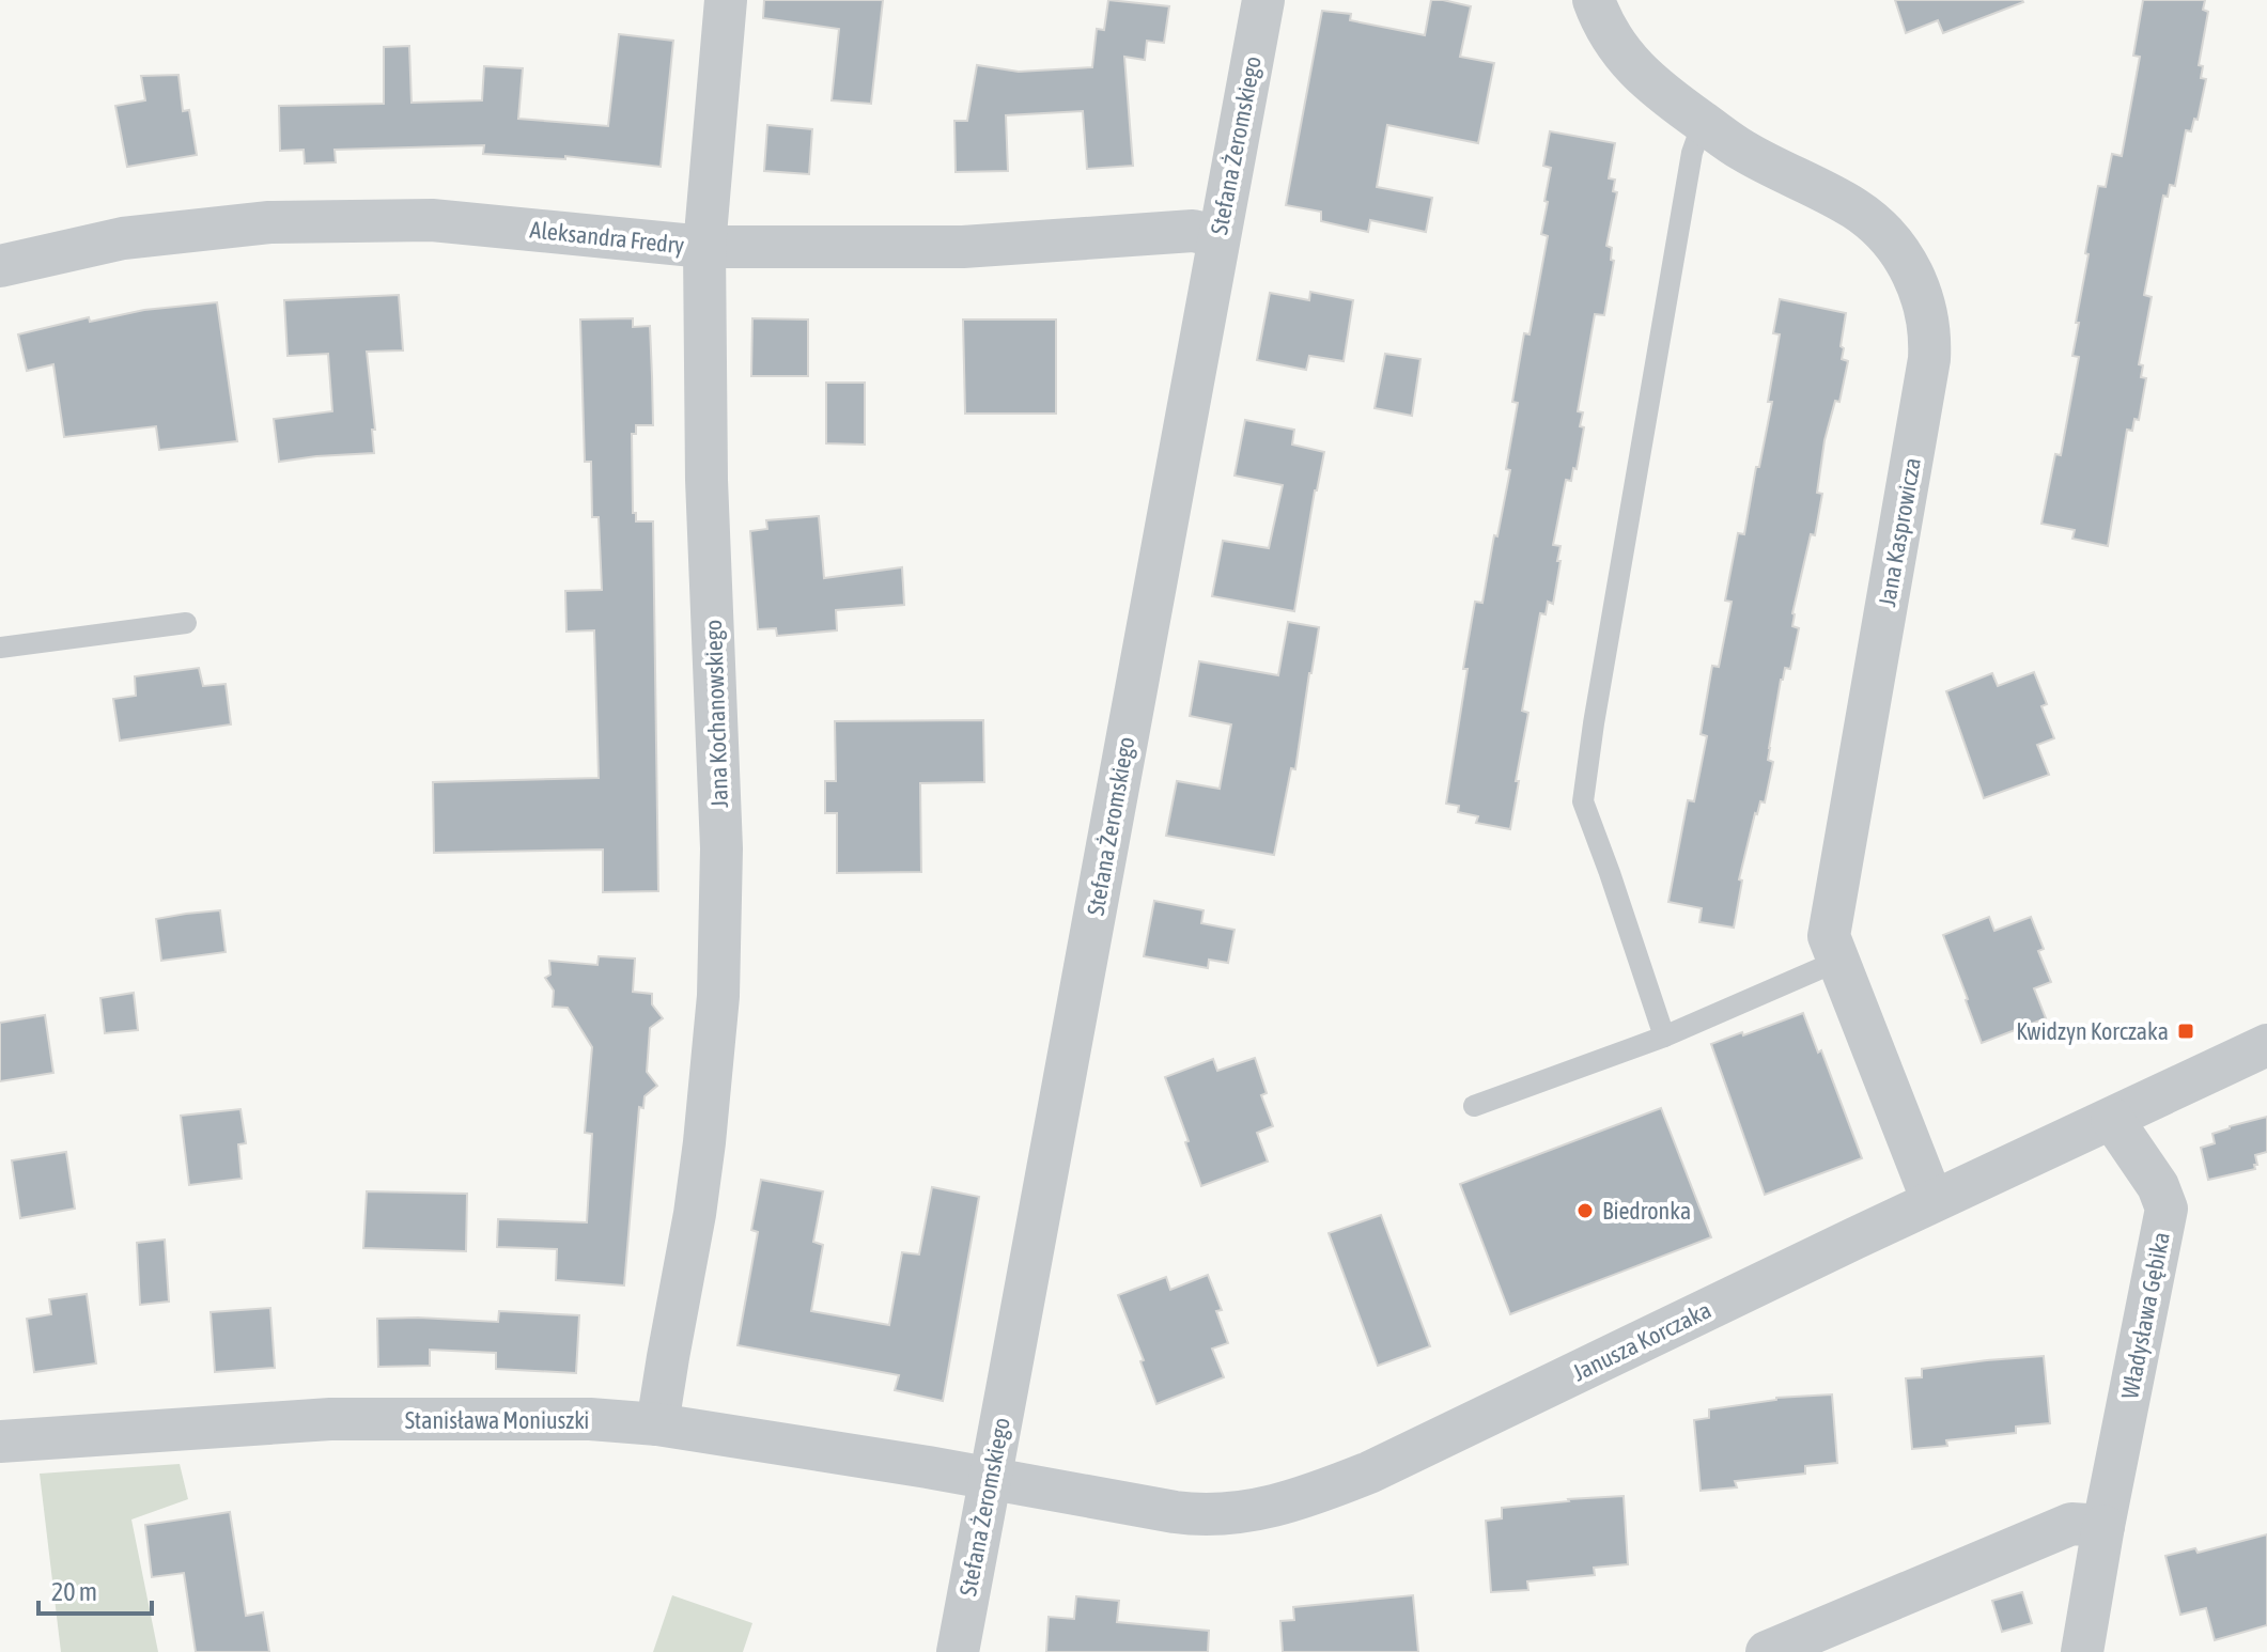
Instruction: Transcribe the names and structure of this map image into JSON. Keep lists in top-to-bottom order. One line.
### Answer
{"streets":{"street":["Stefana Żeromskiego","Aleksandra Fredry","Jana Kasprowicza","Jana Kochanowskiego","Władysława Gębika","Janusza Korczaka","Stanisława Moniuszki"]},"crossings":[["Stefana Żeromskiego","Aleksandra Fredry"],["Stefana Żeromskiego","Janusza Korczaka"],["Stefana Żeromskiego","Stanisława Moniuszki"],["Aleksandra Fredry","Jana Kochanowskiego"],["Jana Kasprowicza","Janusza Korczaka"],["Jana Kochanowskiego","Stanisława Moniuszki"],["Władysława Gębika","Janusza Korczaka"],["Janusza Korczaka","Stanisława Moniuszki"]],"places":{"transit":["Kwidzyn Korczaka"],"other":["Biedronka"]},"scale_bar":"20 m"}
